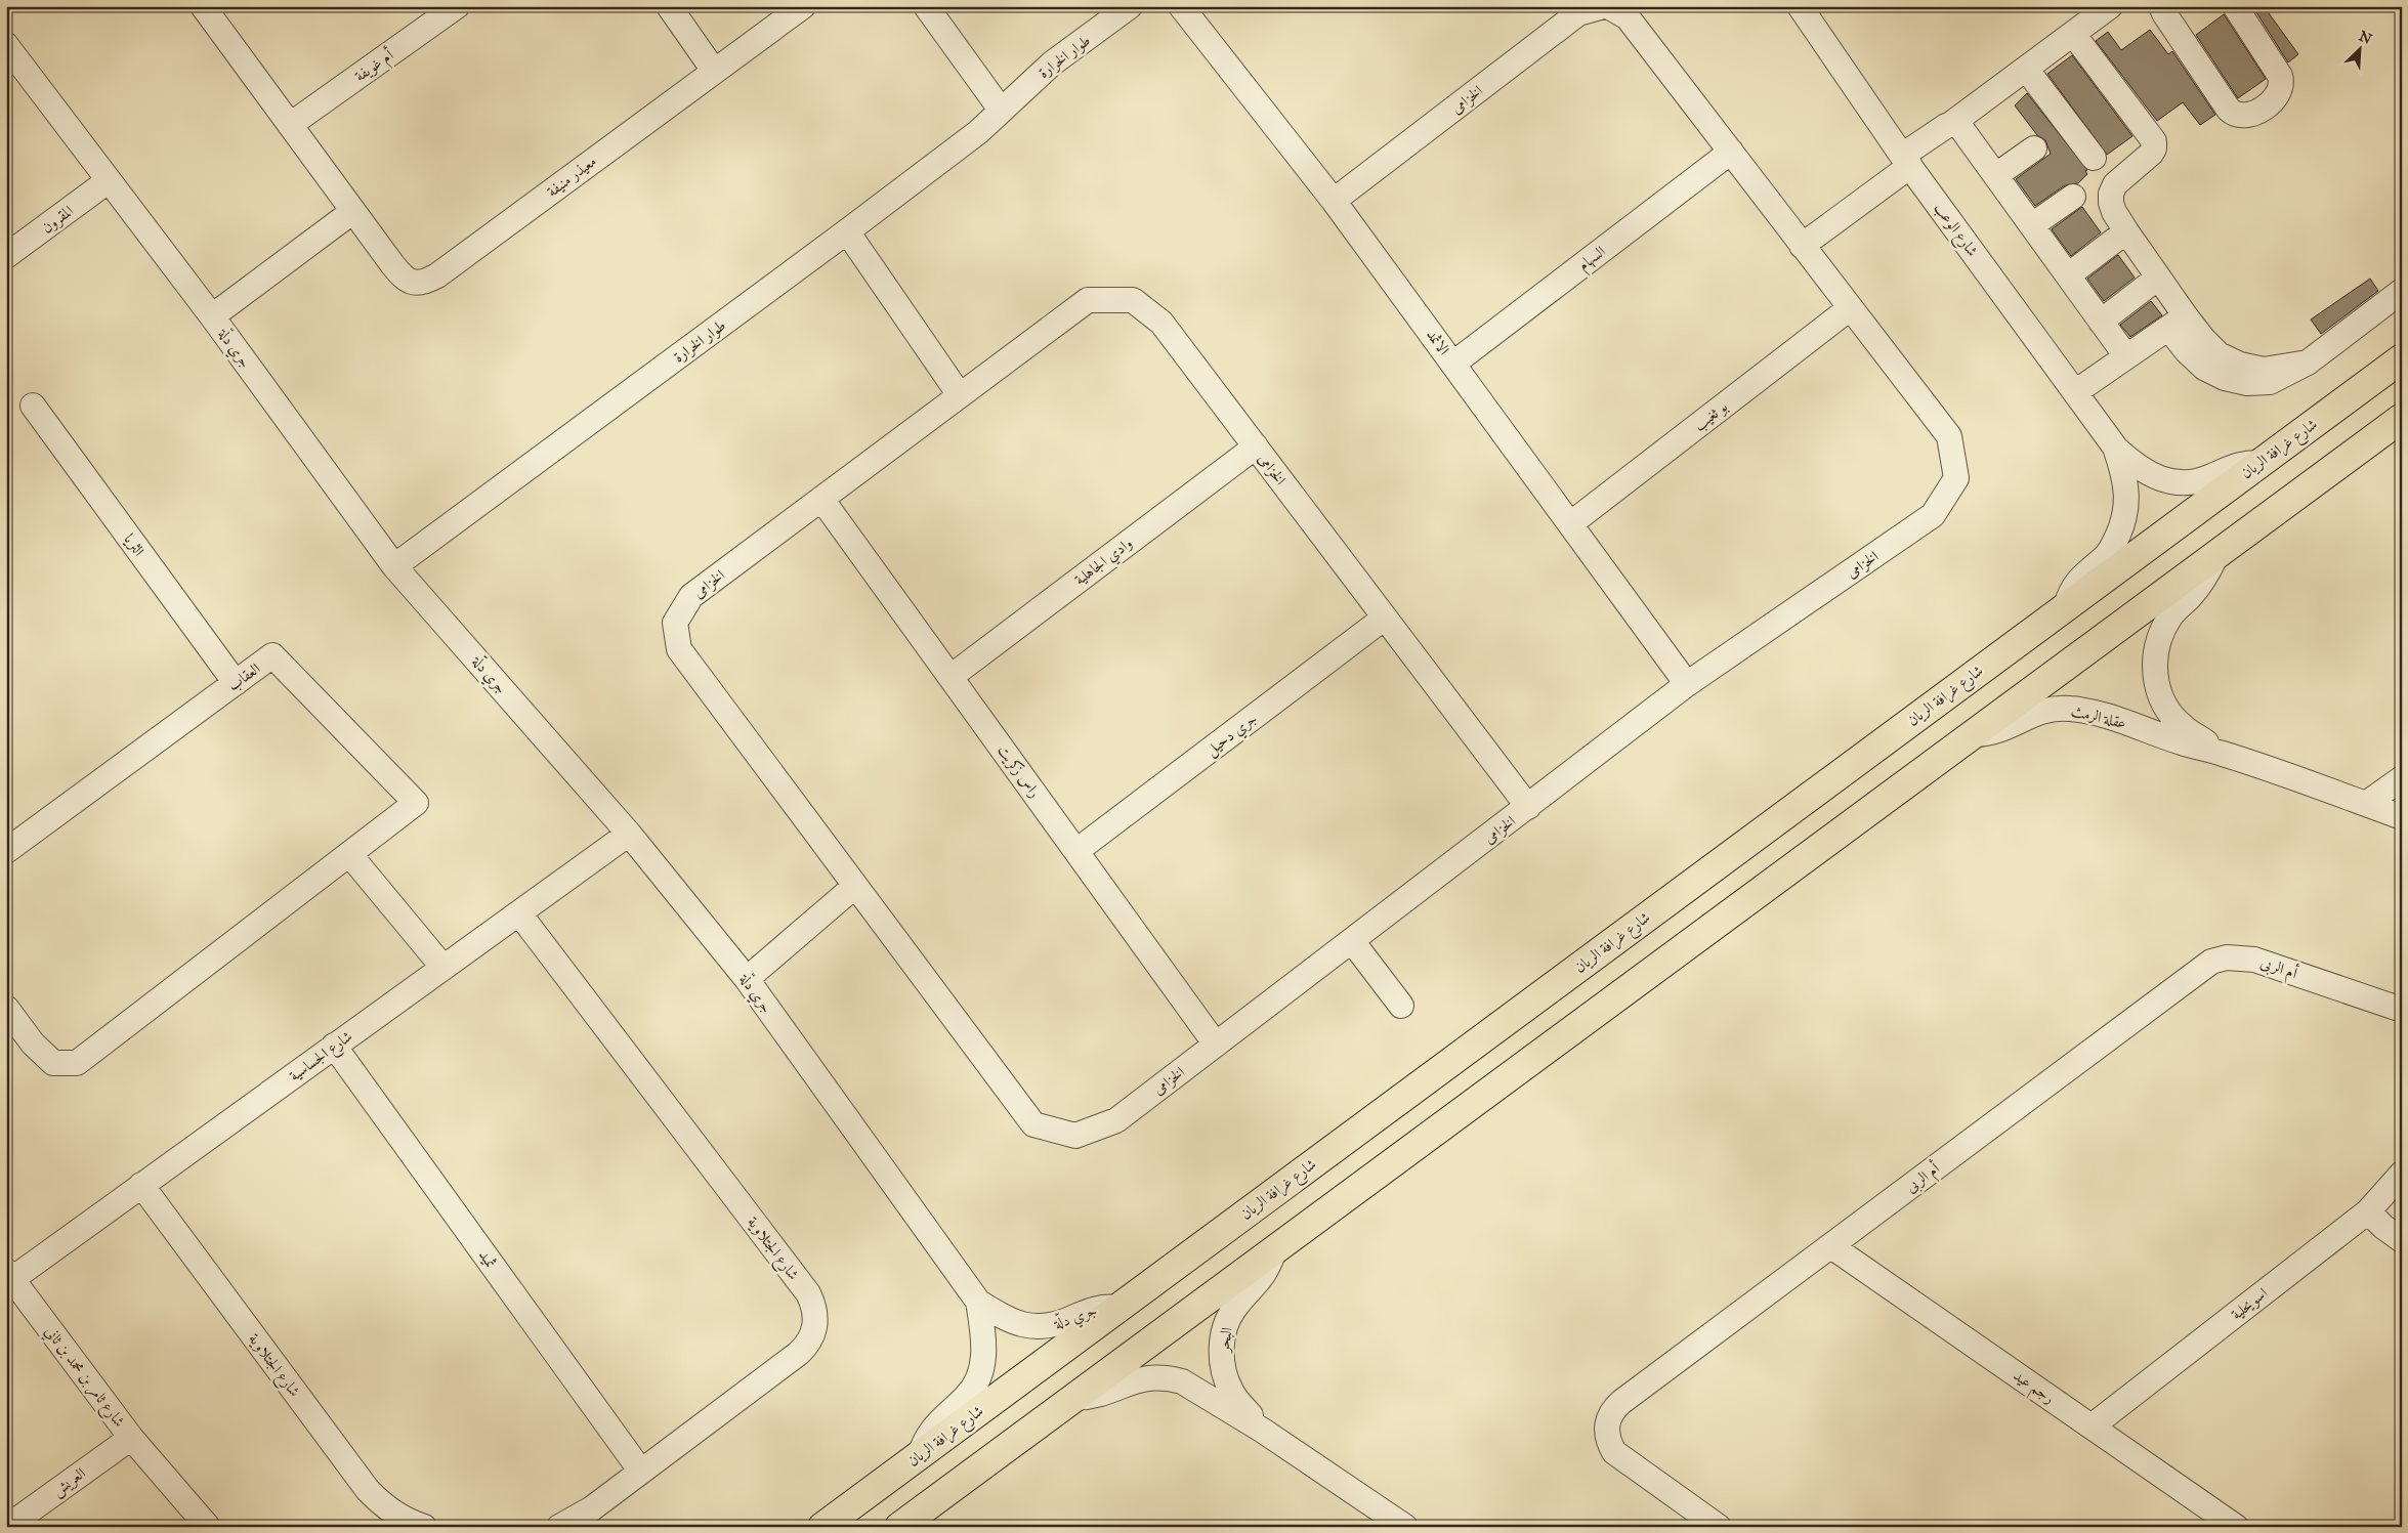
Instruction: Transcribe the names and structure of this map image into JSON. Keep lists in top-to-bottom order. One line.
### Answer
{"streets":{"main road":["شارع غرافة الريان"],"street":["طوار الخرارة","أم غويفة","الخزامى","معيذر منيفة","المقرون","شارع الوعب","السهام","الاثمد","جري دلّة","بو ثغيب","الثريا","وادي الجاهلية","العقاب","عقلة الرمث","جري دحيل","راس زكريت","أم الربى","شارع الجساسية","شارع الجتلاوية","ثميد","اسويحلية","البحر","شارع ثامر بن محمد بن ثاني","رجم عيد","العريش"]},"crossings":[["طوار الخرارة","جري دلّة"],["أم غويفة","معيذر منيفة"],["الخزامى","السهام"],["الخزامى","الاثمد"],["الخزامى","بو ثغيب"],["الخزامى","وادي الجاهلية"],["الخزامى","جري دحيل"],["الخزامى","راس زكريت"],["المقرون","جري دلّة"],["شارع الوعب","شارع غرافة الريان"],["السهام","الاثمد"],["الاثمد","بو ثغيب"],["جري دلّة","شارع غرافة الريان"],["جري دلّة","شارع الجساسية"],["الثريا","العقاب"],["وادي الجاهلية","راس زكريت"],["جري دحيل","راس زكريت"],["أم الربى","رجم عيد"],["شارع الجساسية","شارع الجتلاوية"],["شارع الجساسية","ثميد"],["شارع الجساسية","شارع ثامر بن محمد بن ثاني"],["شارع الجتلاوية","ثميد"],["اسويحلية","رجم عيد"],["شارع ثامر بن محمد بن ثاني","العريش"]],"north":"top right"}
